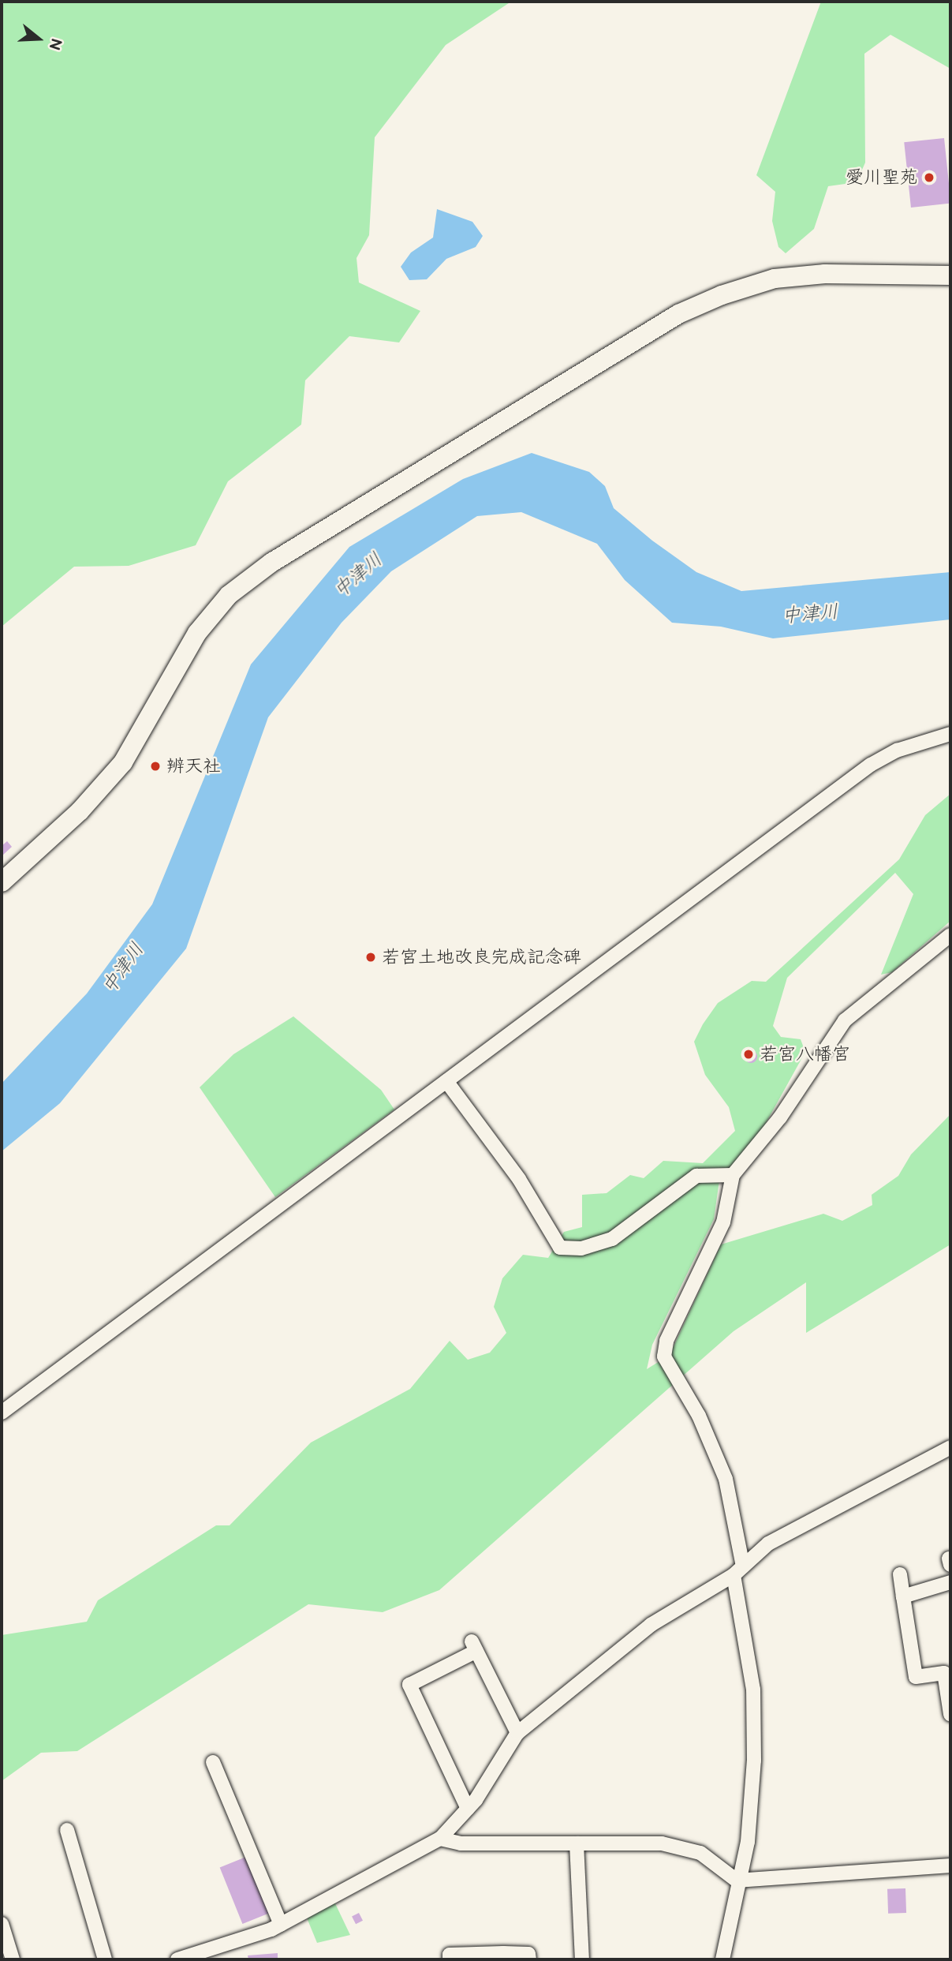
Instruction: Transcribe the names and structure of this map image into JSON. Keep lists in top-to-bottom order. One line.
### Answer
{"water":["中津川"],"places":["愛川聖苑","辨天社","若宮土地改良完成記念碑","若宮八幡宮"],"north":"right"}
